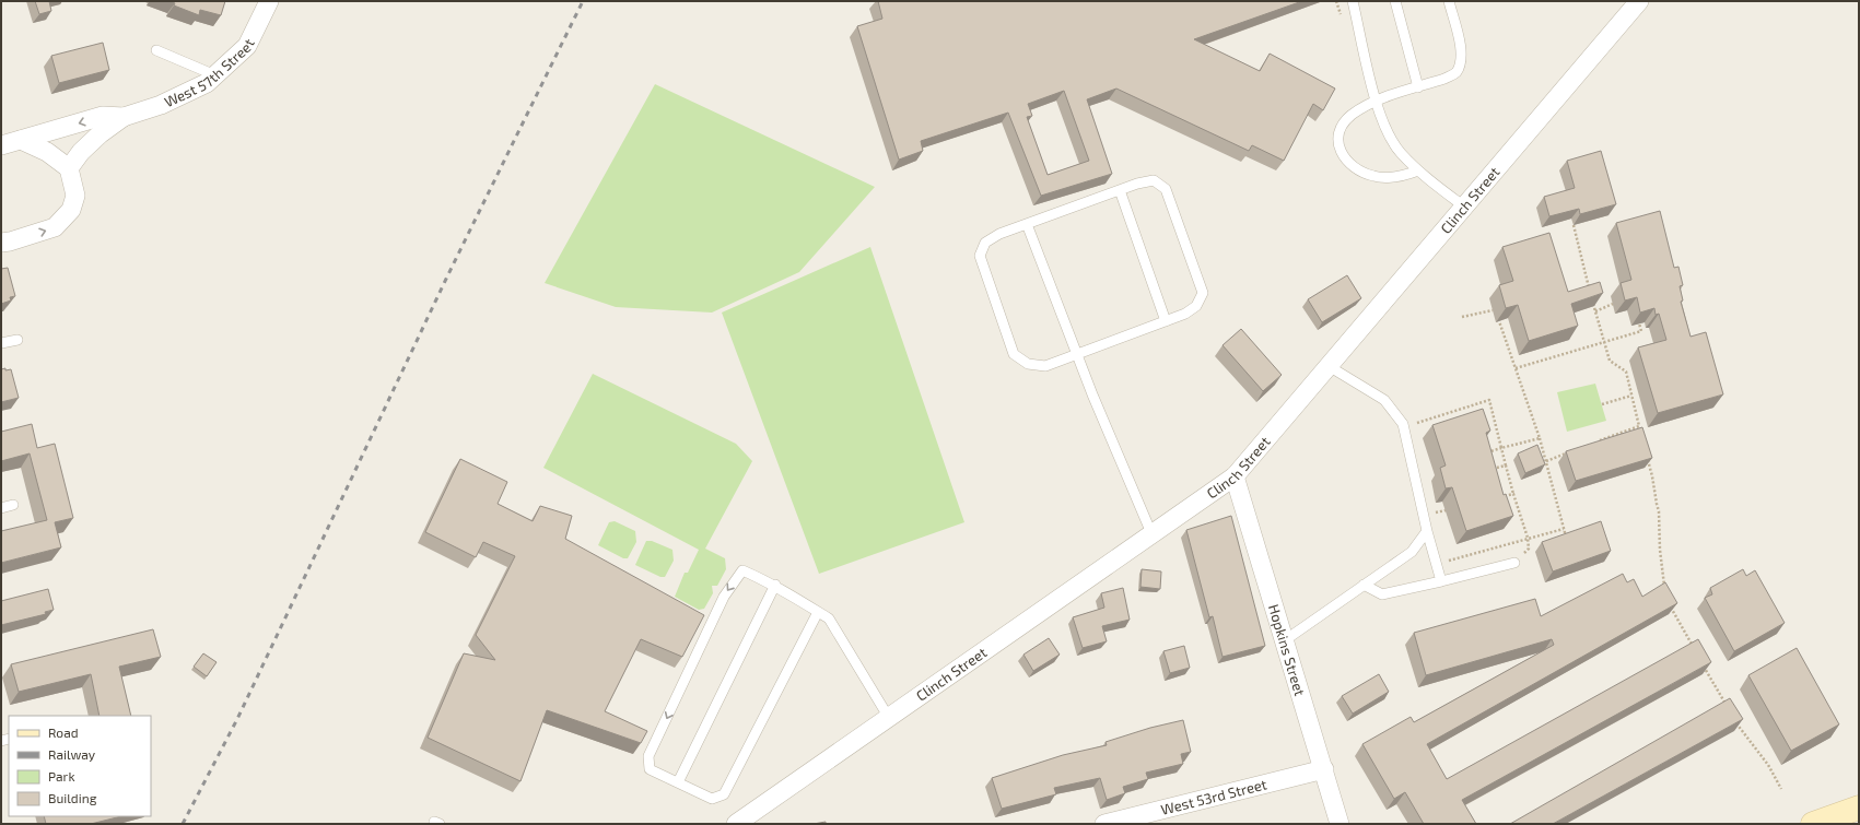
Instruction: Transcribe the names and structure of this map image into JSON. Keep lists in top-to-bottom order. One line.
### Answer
{"streets":{"street":["West 57th Street","Clinch Street","Hopkins Street","West 53rd Street"]},"crossings":[["Clinch Street","Hopkins Street"],["Hopkins Street","West 53rd Street"]],"legend":["Road","Railway","Park","Building"]}
